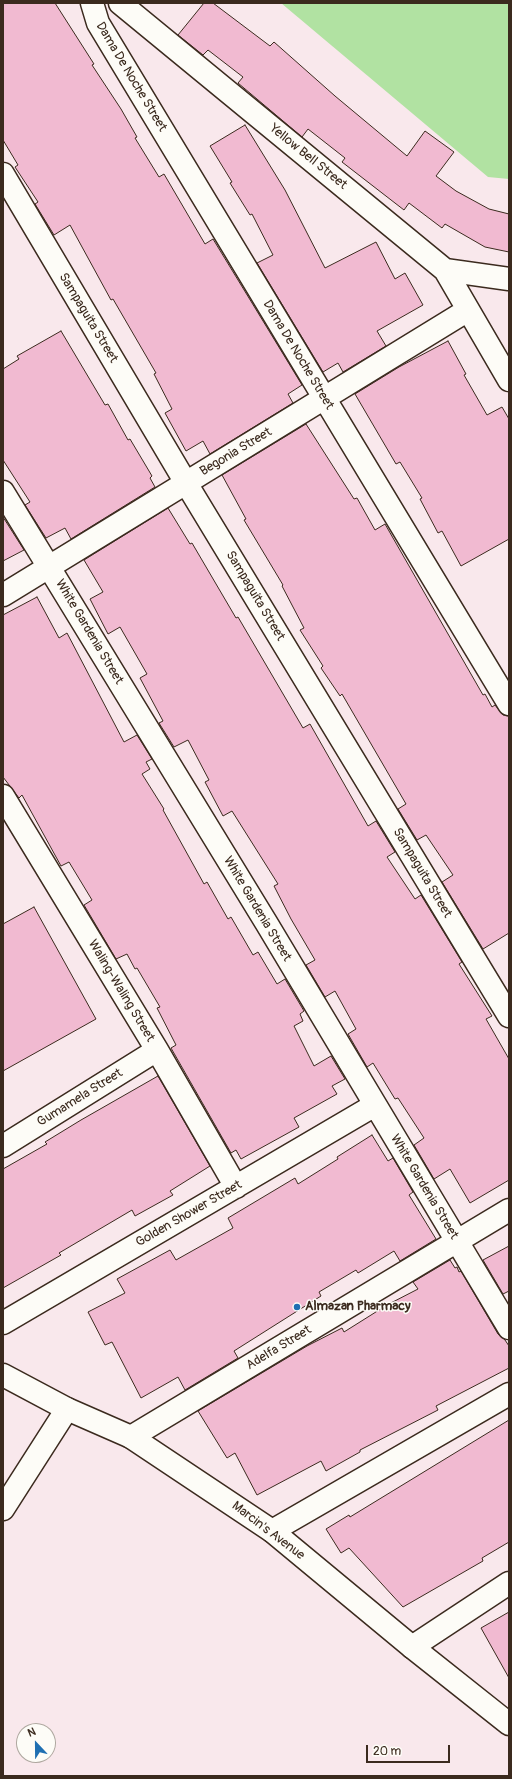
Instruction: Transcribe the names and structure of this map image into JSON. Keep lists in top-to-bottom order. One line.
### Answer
{"streets":{"street":["Dama De Noche Street","Yellow Bell Street","Sampaguita Street","Begonia Street","White Gardenia Street","Waling-Waling Street","Gumamela Street","Golden Shower Street","Adelfa Street","Marcin's Avenue"]},"crossings":[["Dama De Noche Street","Begonia Street"],["Sampaguita Street","Begonia Street"],["Begonia Street","White Gardenia Street"],["White Gardenia Street","Golden Shower Street"],["White Gardenia Street","Adelfa Street"],["Waling-Waling Street","Gumamela Street"],["Waling-Waling Street","Golden Shower Street"],["Adelfa Street","Marcin's Avenue"]],"places":["Almazan Pharmacy"],"scale_bar":"20 m","north":"top"}
